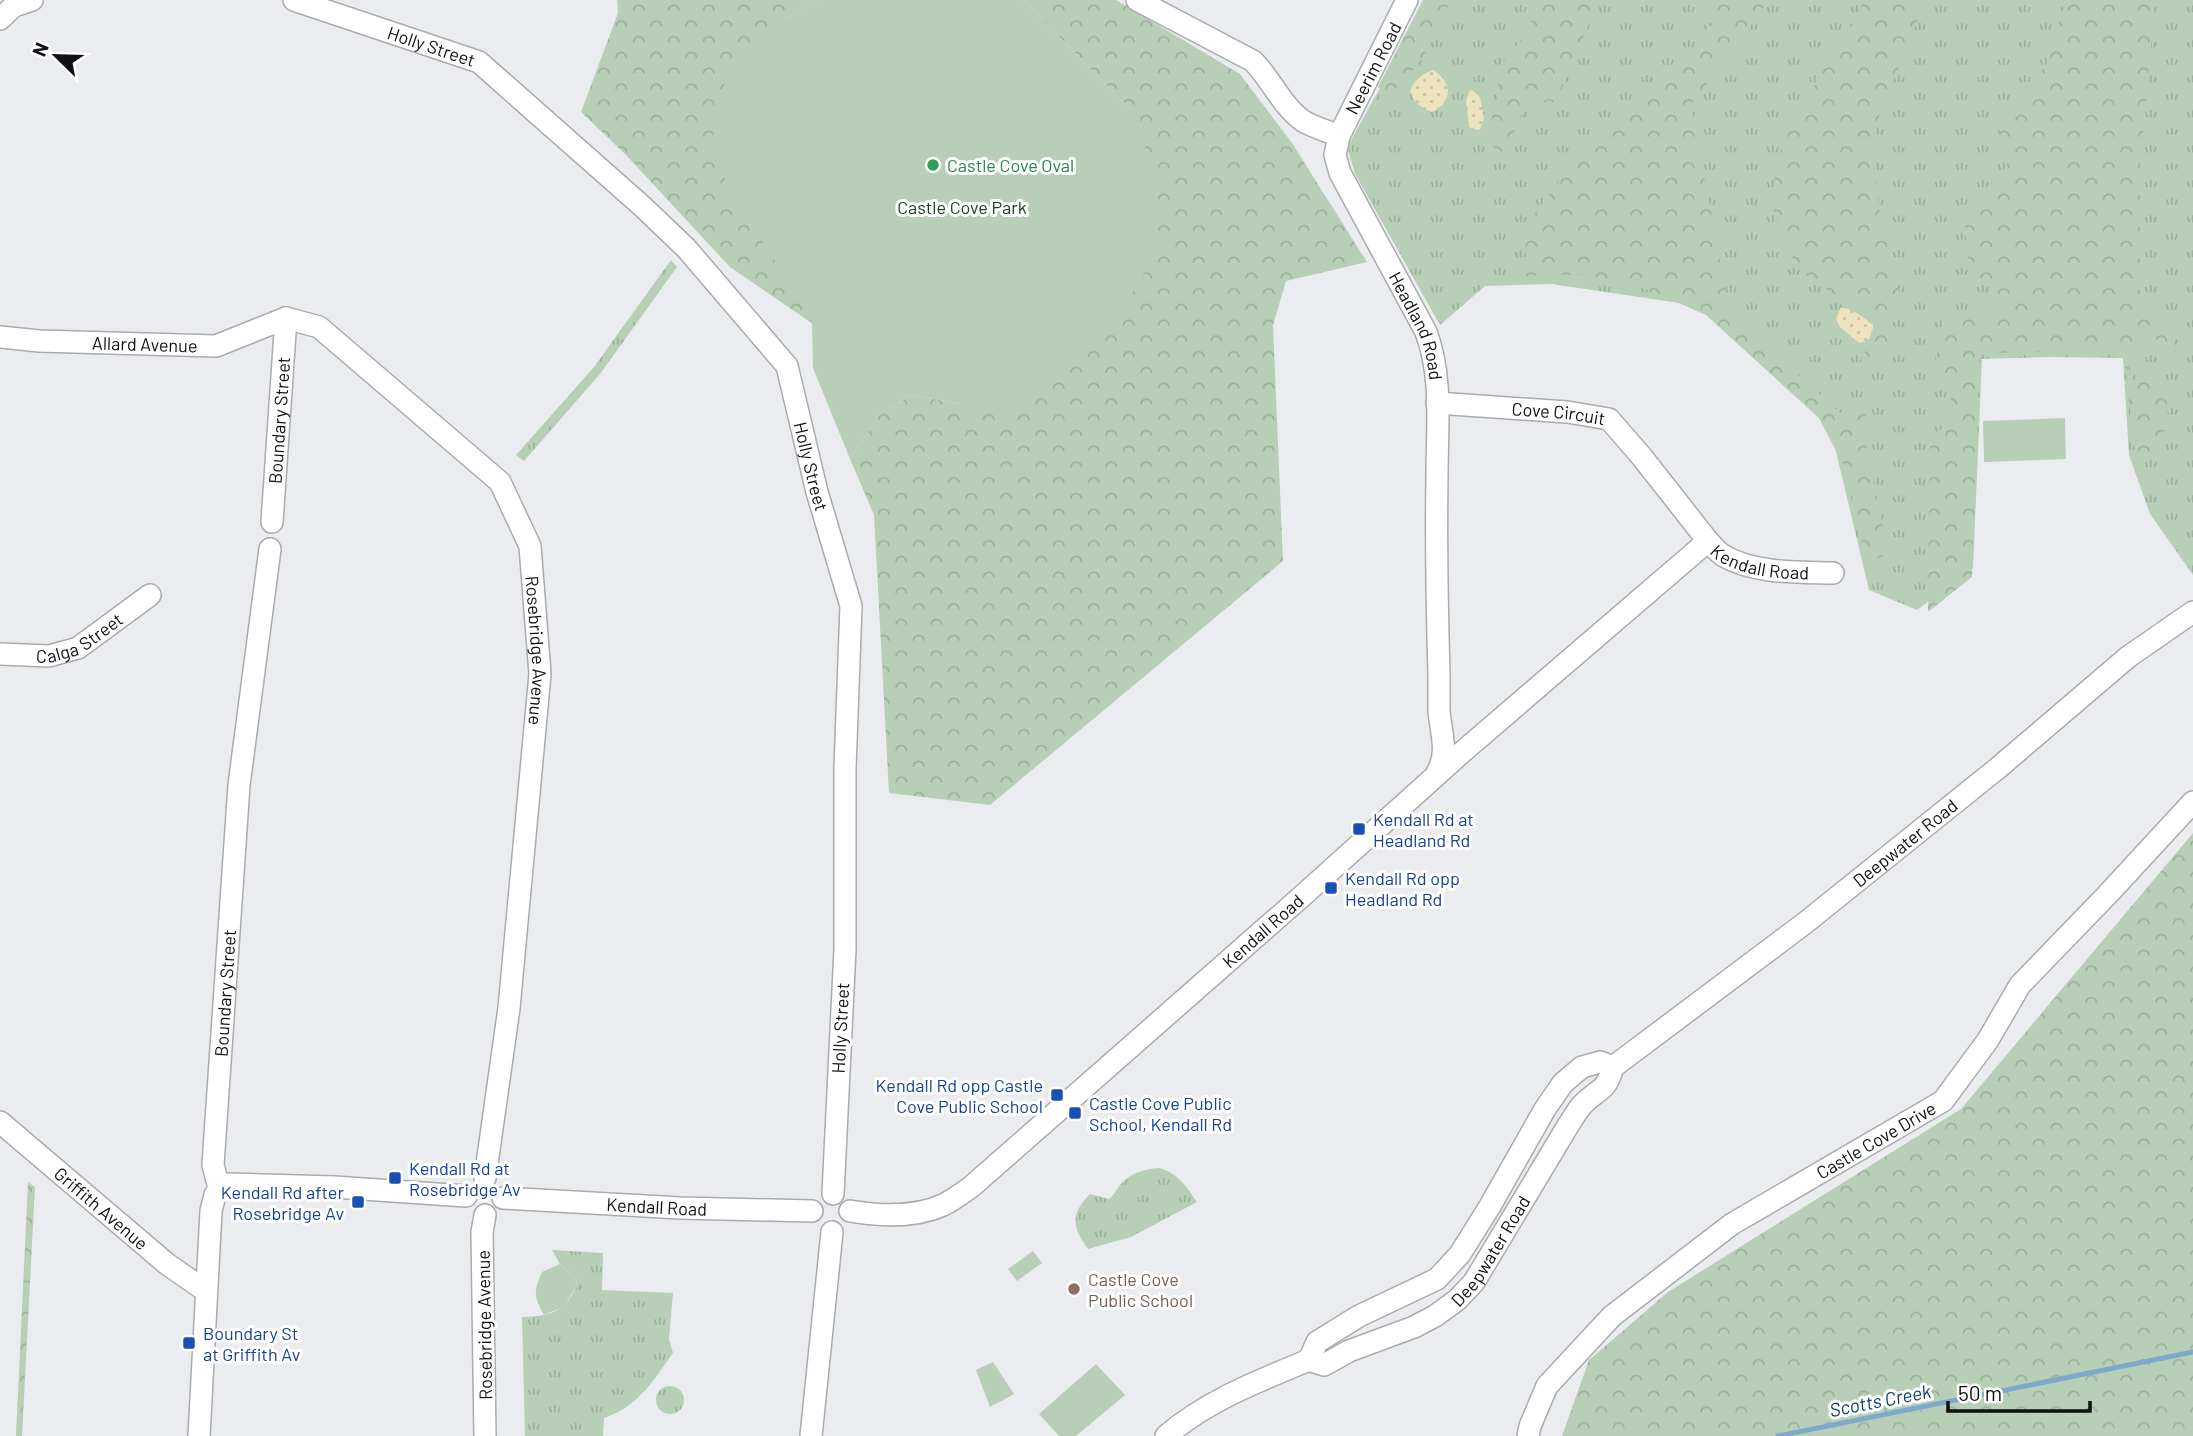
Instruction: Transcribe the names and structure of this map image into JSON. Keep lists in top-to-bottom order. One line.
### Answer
{"streets":{"street":["Holly Street","Neerim Road","Headland Road","Allard Avenue","Cove Circuit","Boundary Street","Kendall Road","Calga Street","Rosebridge Avenue","Deepwater Road","Castle Cove Drive","Griffith Avenue"]},"crossings":[["Holly Street","Kendall Road"],["Neerim Road","Headland Road"],["Headland Road","Cove Circuit"],["Headland Road","Kendall Road"],["Allard Avenue","Boundary Street"],["Allard Avenue","Rosebridge Avenue"],["Cove Circuit","Kendall Road"],["Boundary Street","Rosebridge Avenue"],["Boundary Street","Griffith Avenue"],["Kendall Road","Rosebridge Avenue"]],"water":["Scotts Creek"],"parks":["Castle Cove Park"],"places":{"other":["Castle Cove Oval","Castle Cove Public School"],"transit":["Kendall Rd at Headland Rd","Kendall Rd opp Headland Rd","Kendall Rd opp Castle Cove Public School","Castle Cove Public School, Kendall Rd","Kendall Rd at Rosebridge Av","Kendall Rd after Rosebridge Av","Boundary St at Griffith Av"]},"scale_bar":"50 m","north":"top left"}
